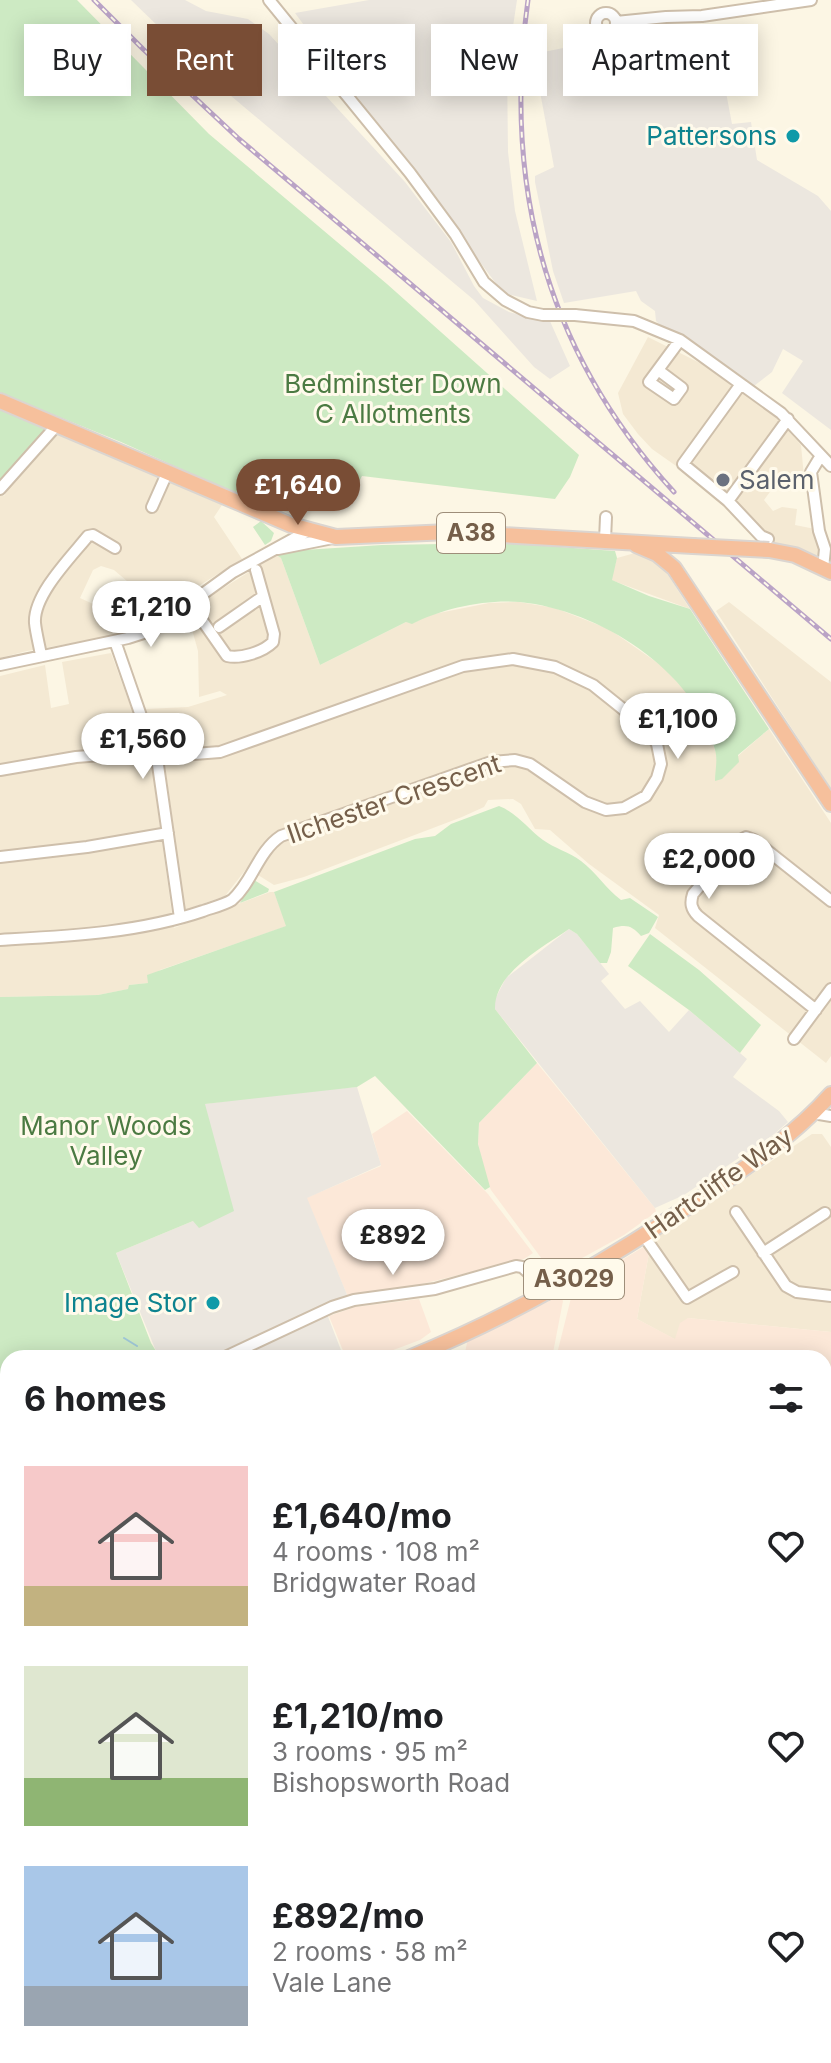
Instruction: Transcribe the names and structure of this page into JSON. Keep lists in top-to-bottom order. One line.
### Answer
{"streets":{"highway":["A38","Hartcliffe Way","A3029"],"street":["Ilchester Crescent"]},"parks":["Bedminster Down C Allotments","Manor Woods Valley"],"places":["Pattersons","Salem","Image Stor"],"page":{"chip":["Buy","Rent","Filters","New","Apartment"],"price":["£1,640","£1,210","£1,100","£1,560","£2,000","£892"],"heading":"6 homes","list":[{"name":"£1,640/mo","note":"4 rooms · 108 m² · Bridgwater Road"},{"name":"£1,210/mo","note":"3 rooms · 95 m² · Bishopsworth Road"},{"name":"£892/mo","note":"2 rooms · 58 m² · Vale Lane"}]}}
